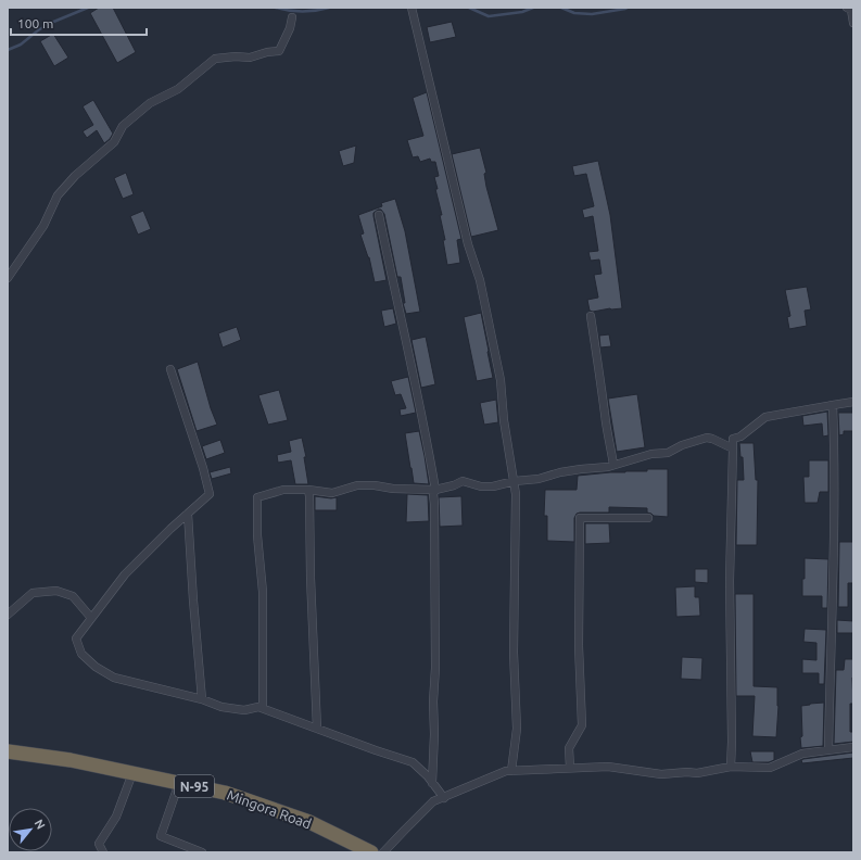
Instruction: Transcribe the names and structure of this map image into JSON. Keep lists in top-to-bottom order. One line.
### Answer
{"streets":{"highway":["N-95","Mingora Road"]},"scale_bar":"100 m","north":"top right"}
